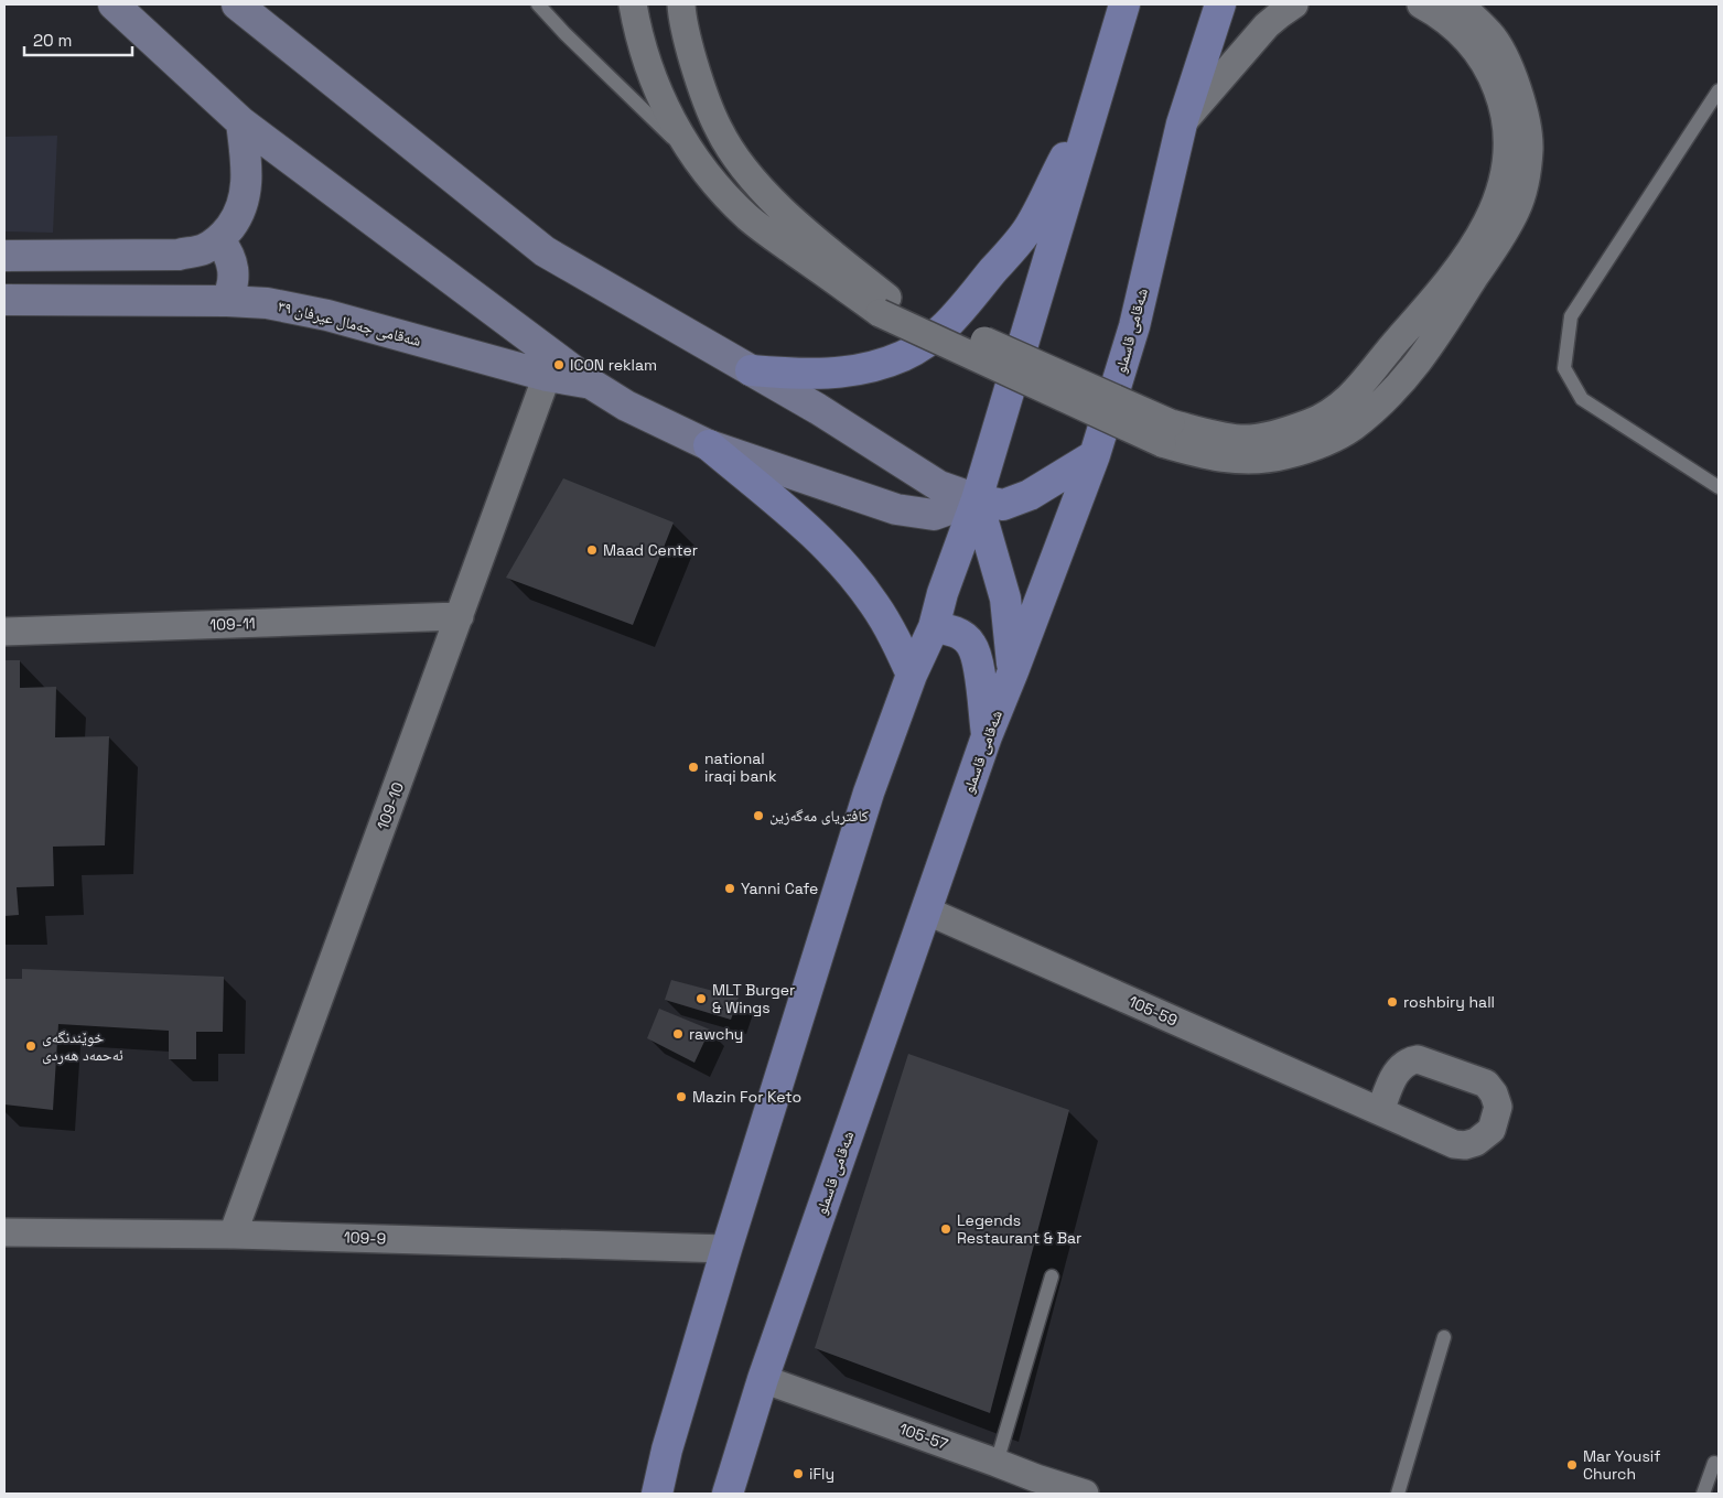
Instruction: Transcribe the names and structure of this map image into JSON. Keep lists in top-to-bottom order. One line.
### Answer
{"streets":{"main road":["شەقامی جەمال عیرفان ٣٩","شەقامی قاسملو"],"street":["109-11","109-10","105-59","109-9","105-57"]},"crossings":[["شەقامی جەمال عیرفان ٣٩","109-10"],["شەقامی قاسملو","105-59"],["شەقامی قاسملو","105-57"],["109-11","109-10"],["109-10","109-9"]],"places":["ICON reklam","Maad Center","national iraqi bank","کافتریای مەگەزین","Yanni Cafe","MLT Burger & Wings","roshbiry hall","rawchy","خوێندنگەی ئەحمەد هەردی","Mazin For Keto","Legends Restaurant & Bar","Mar Yousif Church","iFly"],"scale_bar":"20 m"}
